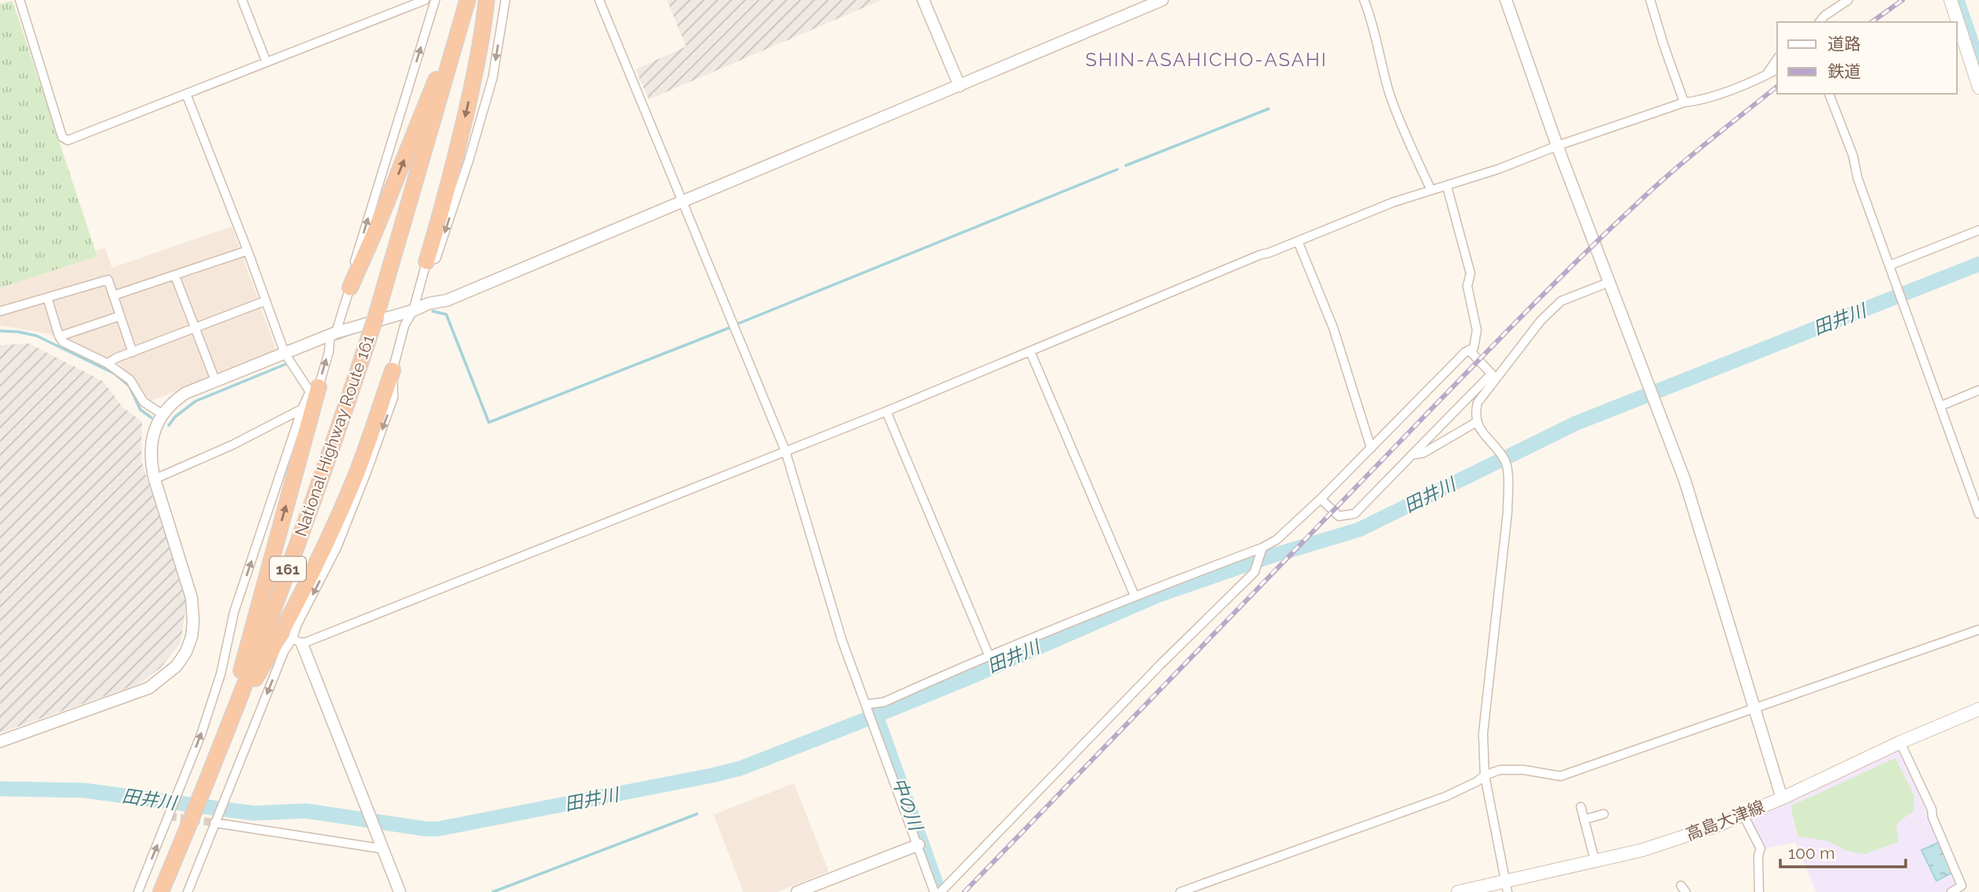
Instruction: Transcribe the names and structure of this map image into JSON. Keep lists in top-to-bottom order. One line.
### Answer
{"streets":{"highway":["National Highway Route 161","161"],"main road":["高島大津線"]},"districts":["SHIN-ASAHICHO-ASAHI"],"water":["田井川","中の川"],"legend":["道路","鉄道"],"scale_bar":"100 m"}
